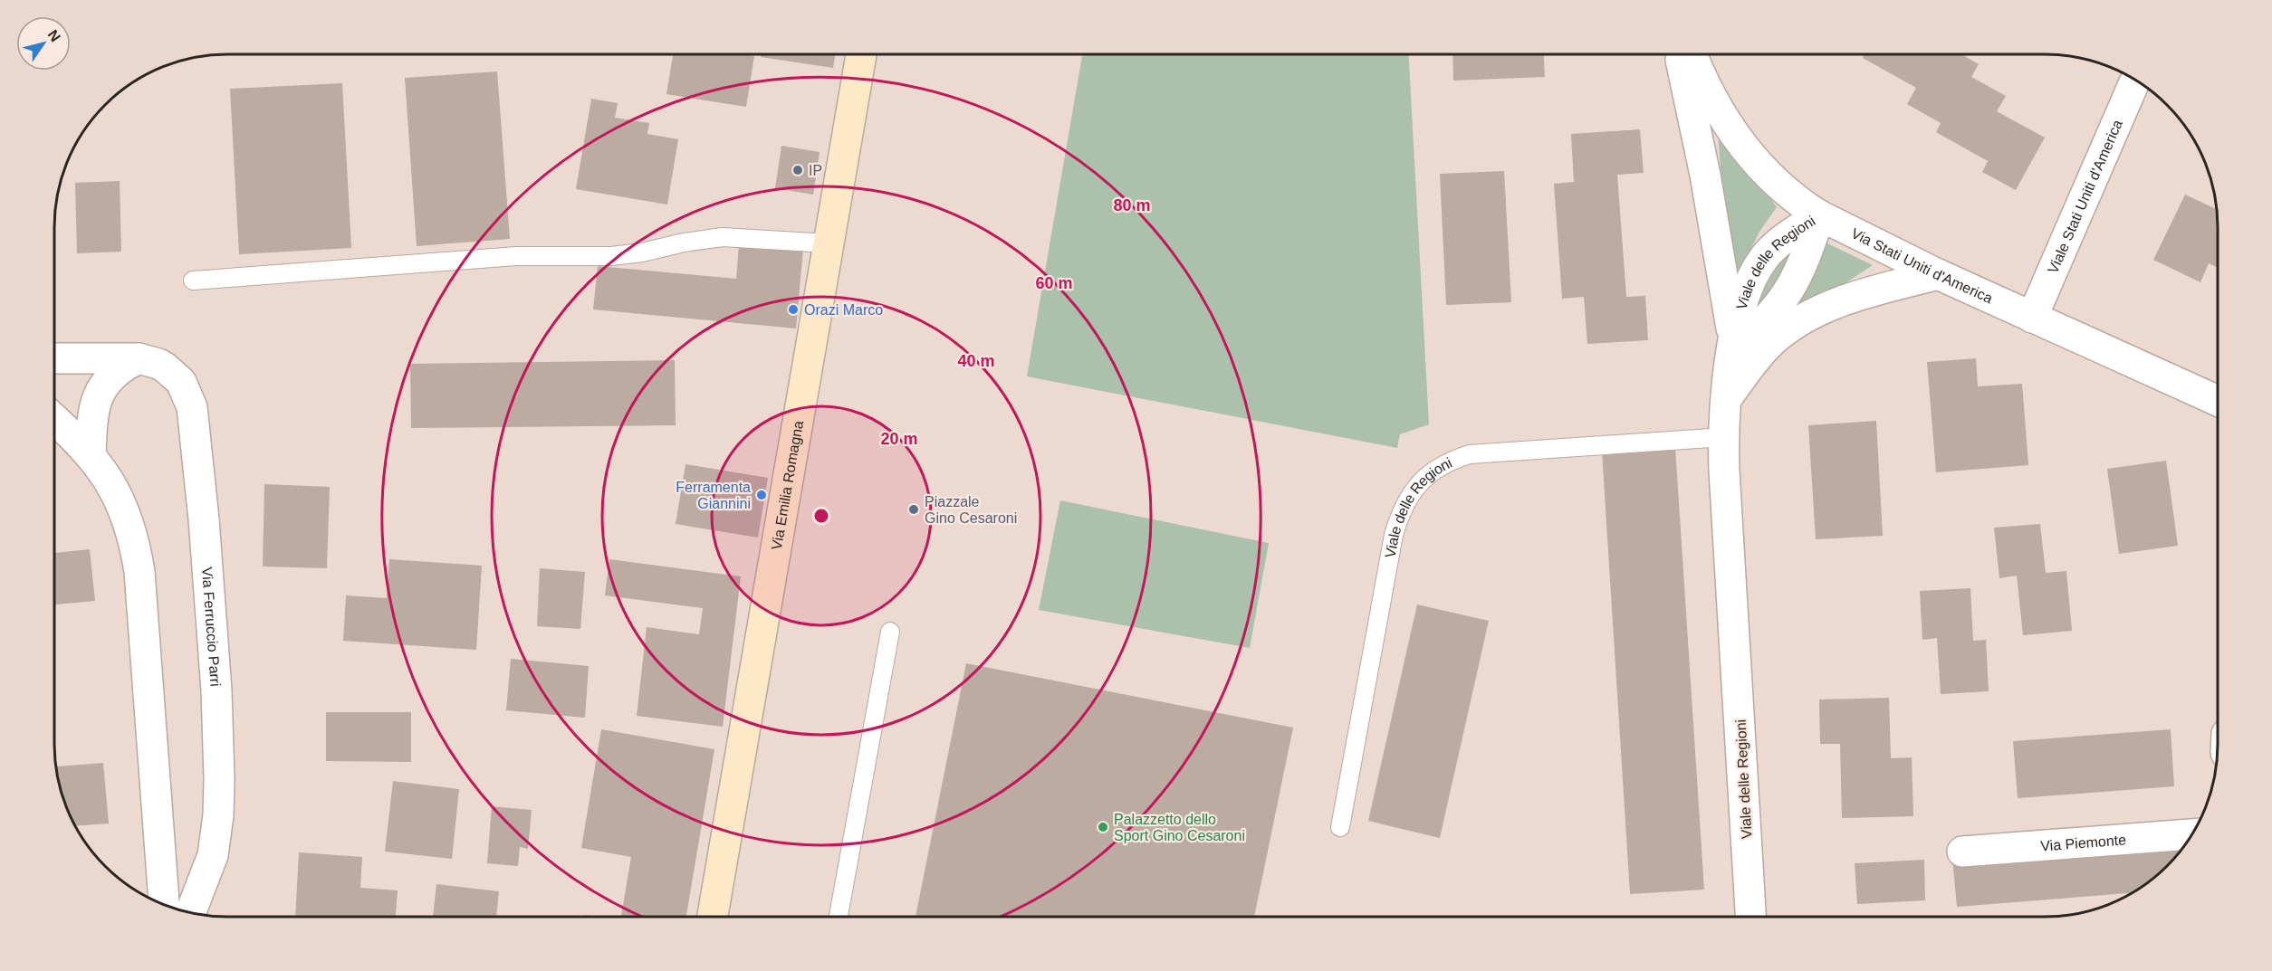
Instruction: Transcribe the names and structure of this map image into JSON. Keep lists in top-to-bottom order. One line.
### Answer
{"streets":{"main road":["Via Emilia Romagna"],"street":["Viale Stati Uniti d'America","Via Stati Uniti d'America","Viale delle Regioni","Via Ferruccio Parri","Via Piemonte"]},"crossings":[["Viale Stati Uniti d'America","Via Stati Uniti d'America"],["Via Stati Uniti d'America","Viale delle Regioni"]],"places":["IP","Orazi Marco","Ferramenta Giannini","Piazzale Gino Cesaroni","Palazzetto dello Sport Gino Cesaroni"],"north":"top right","rings":["80 m","60 m","40 m","20 m"]}
